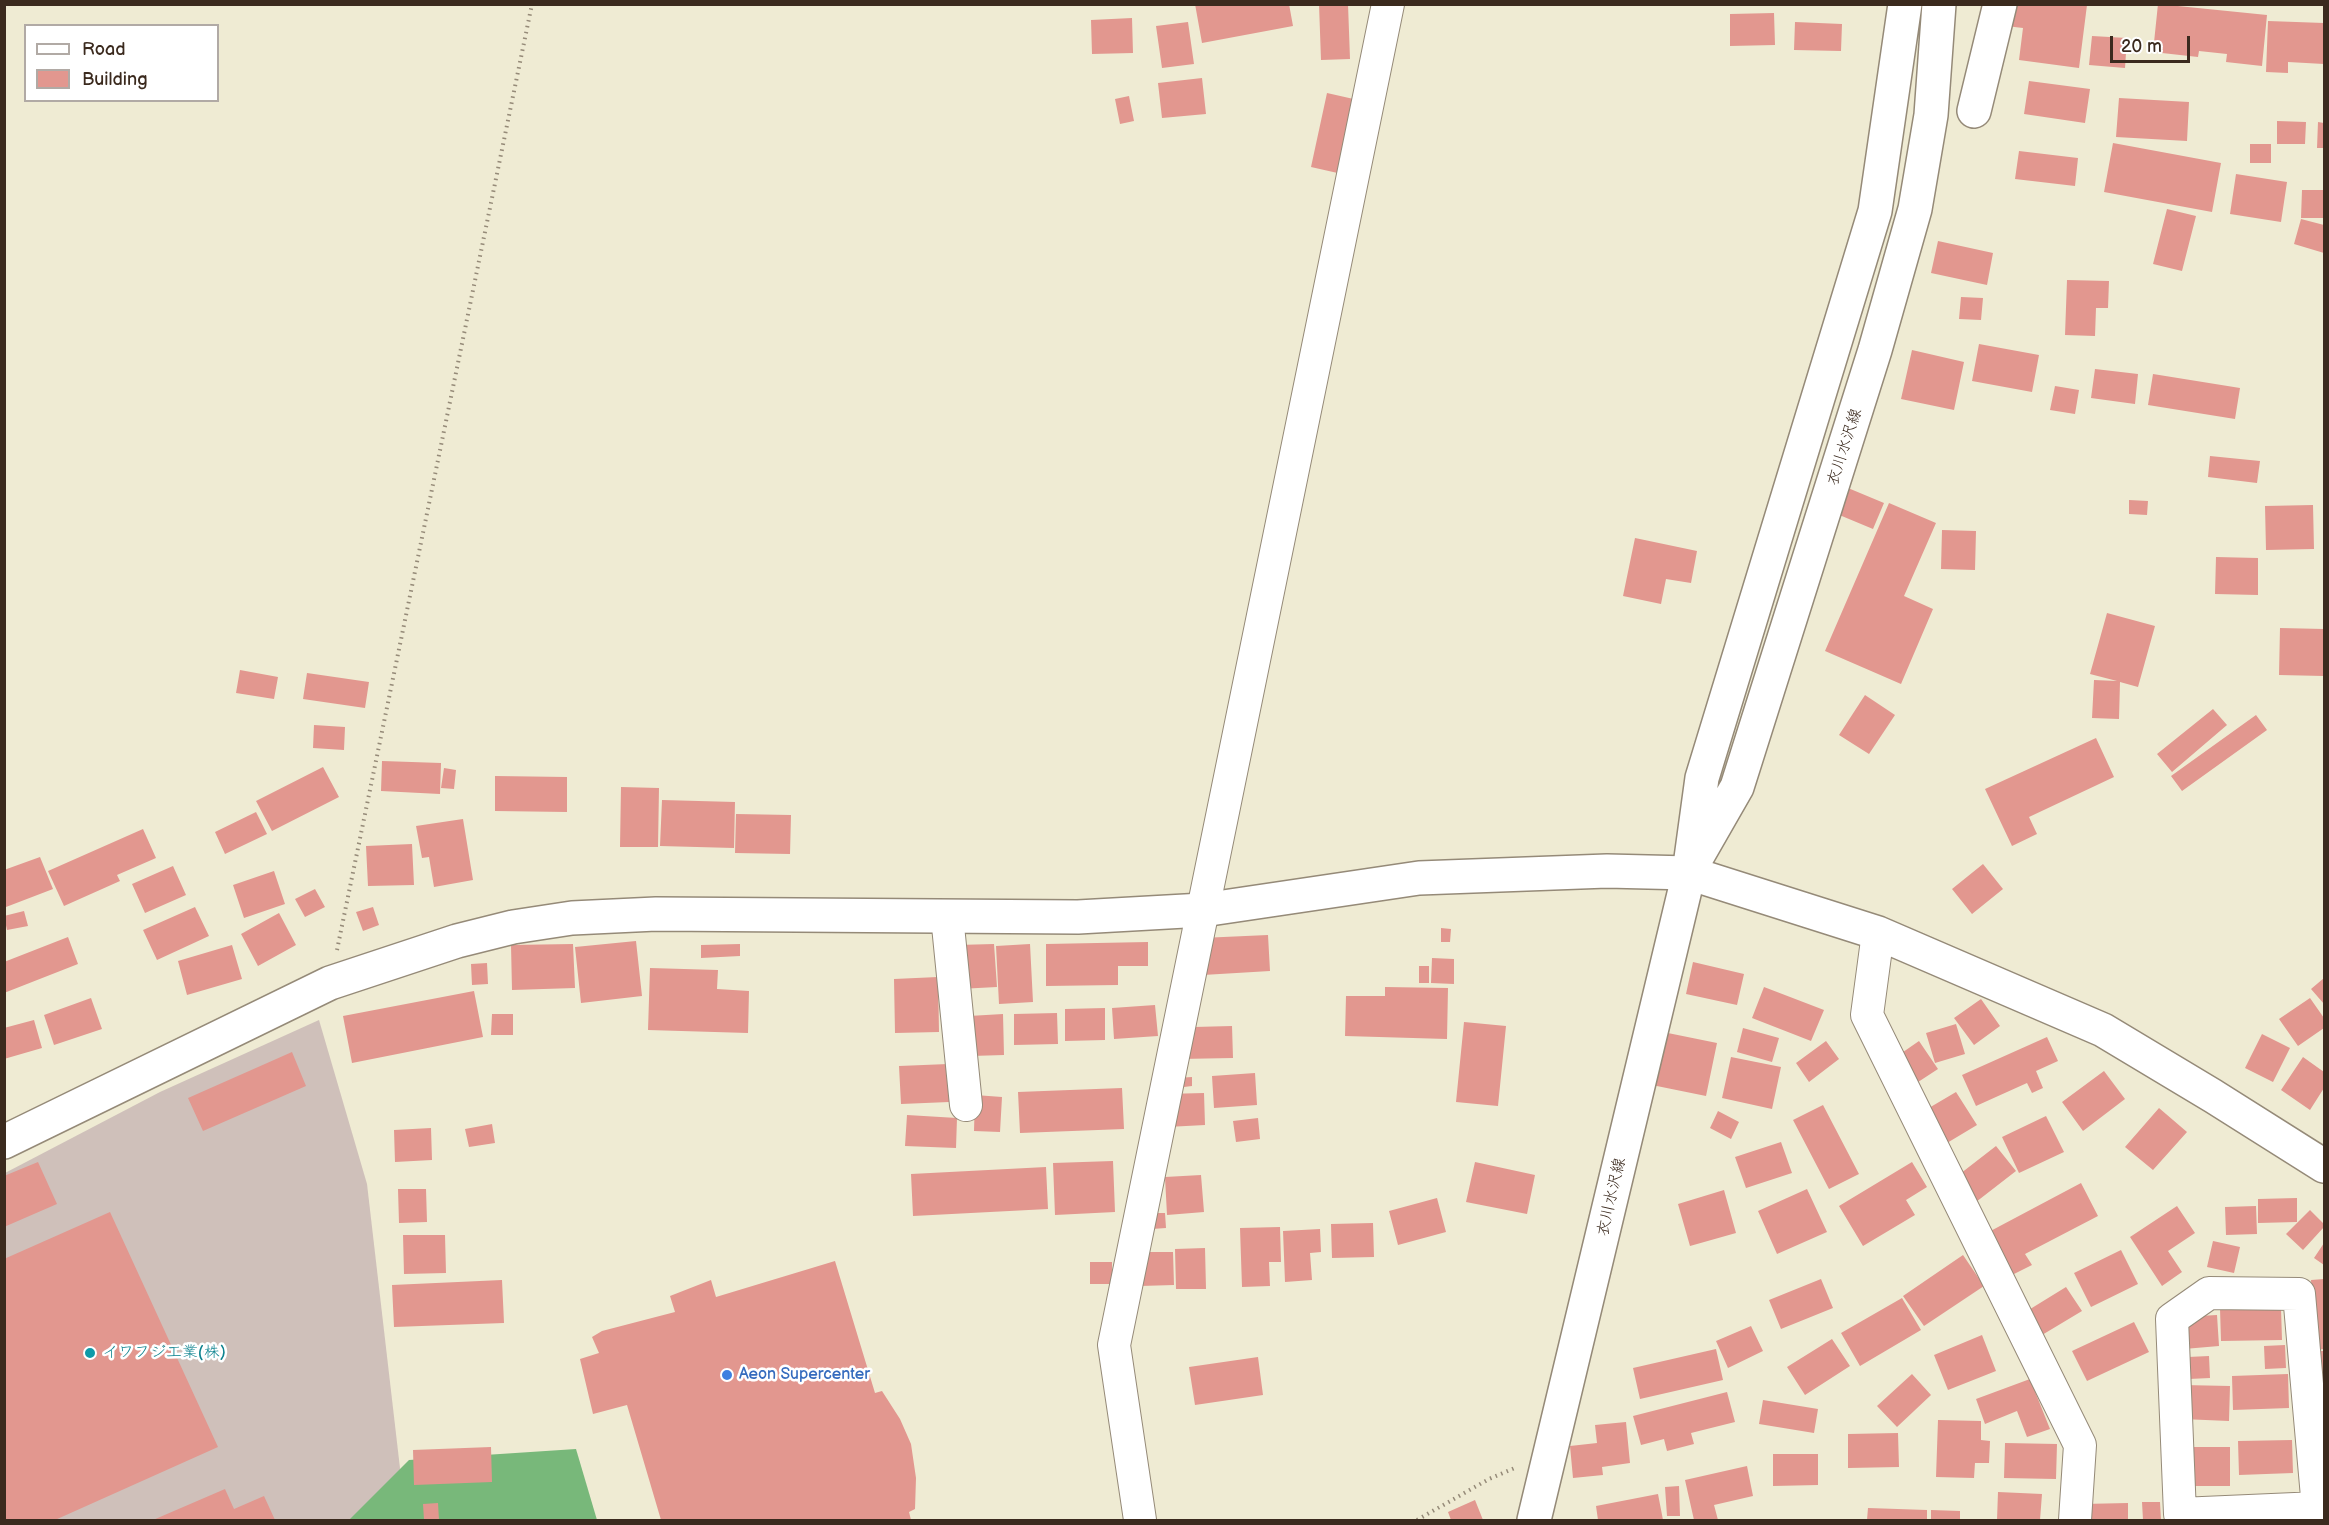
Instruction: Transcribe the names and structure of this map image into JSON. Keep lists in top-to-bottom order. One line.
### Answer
{"streets":{"street":["衣川水沢線"]},"places":["イワフジ工業(株)","Aeon Supercenter"],"legend":["Road","Building"],"scale_bar":"20 m"}
